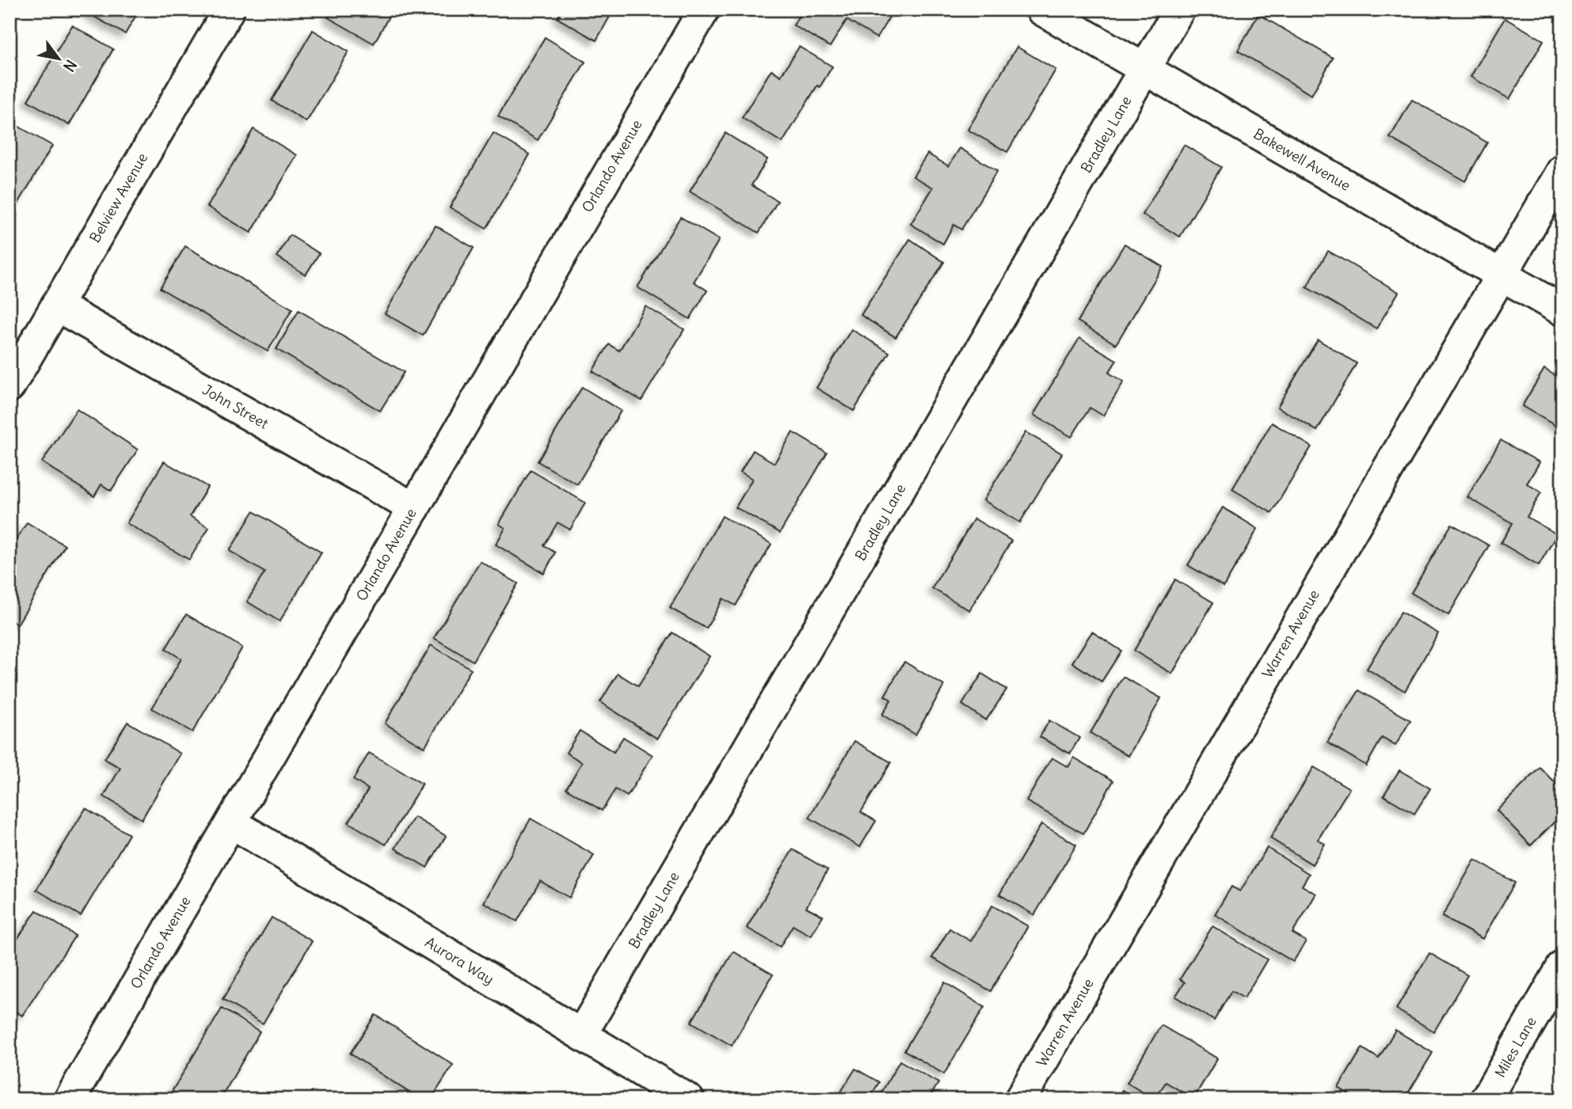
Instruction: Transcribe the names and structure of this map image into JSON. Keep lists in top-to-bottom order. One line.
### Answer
{"streets":{"street":["Bradley Lane","Bakewell Avenue","Orlando Avenue","Belview Avenue","John Street","Warren Avenue","Aurora Way","Miles Lane"]},"crossings":[["Bradley Lane","Bakewell Avenue"],["Bradley Lane","Aurora Way"],["Bakewell Avenue","Warren Avenue"],["Orlando Avenue","John Street"],["Orlando Avenue","Aurora Way"],["Belview Avenue","John Street"]],"north":"bottom right"}
